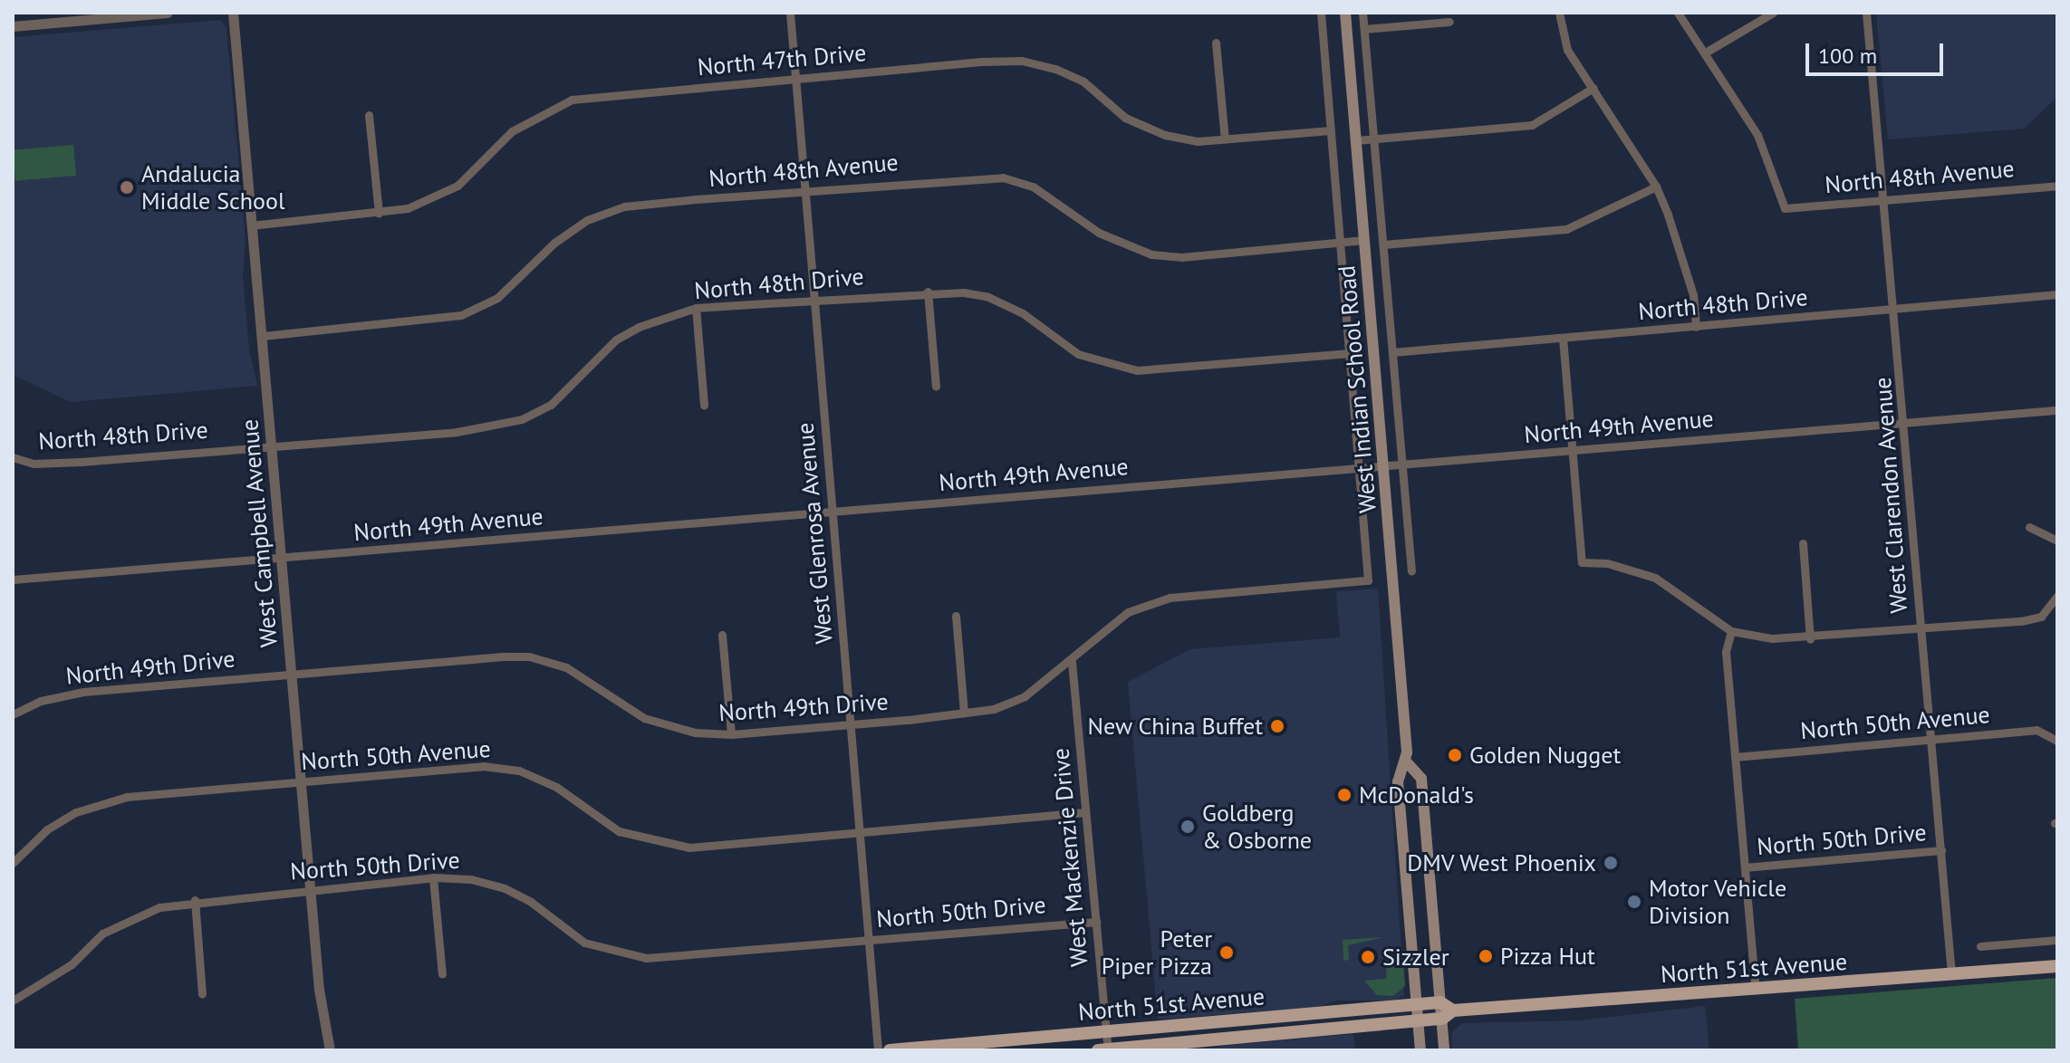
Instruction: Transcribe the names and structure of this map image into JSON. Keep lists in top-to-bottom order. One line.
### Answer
{"streets":{"main road":["West Indian School Road","North 51st Avenue"],"street":["North 47th Drive","North 48th Avenue","North 48th Drive","North 49th Avenue","West Clarendon Avenue","West Campbell Avenue","West Glenrosa Avenue","North 49th Drive","North 50th Avenue","North 50th Drive","West Mackenzie Drive"]},"crossings":[["North 47th Drive","West Indian School Road"],["North 47th Drive","West Campbell Avenue"],["North 47th Drive","West Glenrosa Avenue"],["North 48th Avenue","West Indian School Road"],["North 48th Avenue","West Clarendon Avenue"],["North 48th Avenue","West Campbell Avenue"],["North 48th Avenue","West Glenrosa Avenue"],["North 48th Drive","West Indian School Road"],["North 48th Drive","West Clarendon Avenue"],["North 48th Drive","West Campbell Avenue"],["North 48th Drive","West Glenrosa Avenue"],["West Indian School Road","North 49th Avenue"],["West Indian School Road","North 49th Drive"],["West Indian School Road","North 51st Avenue"],["North 49th Avenue","West Clarendon Avenue"],["North 49th Avenue","West Campbell Avenue"],["North 49th Avenue","West Glenrosa Avenue"],["West Clarendon Avenue","North 50th Avenue"],["West Clarendon Avenue","North 50th Drive"],["West Clarendon Avenue","North 51st Avenue"],["West Campbell Avenue","North 49th Drive"],["West Campbell Avenue","North 50th Avenue"],["West Campbell Avenue","North 50th Drive"],["West Glenrosa Avenue","North 49th Drive"],["West Glenrosa Avenue","North 50th Avenue"],["West Glenrosa Avenue","North 50th Drive"],["North 49th Drive","West Mackenzie Drive"],["North 50th Avenue","West Mackenzie Drive"],["North 50th Drive","West Mackenzie Drive"],["West Mackenzie Drive","North 51st Avenue"]],"places":["Andalucia Middle School","New China Buffet","Golden Nugget","McDonald's","Goldberg & Osborne","DMV West Phoenix","Motor Vehicle Division","Peter Piper Pizza","Pizza Hut","Sizzler"],"scale_bar":"100 m"}
